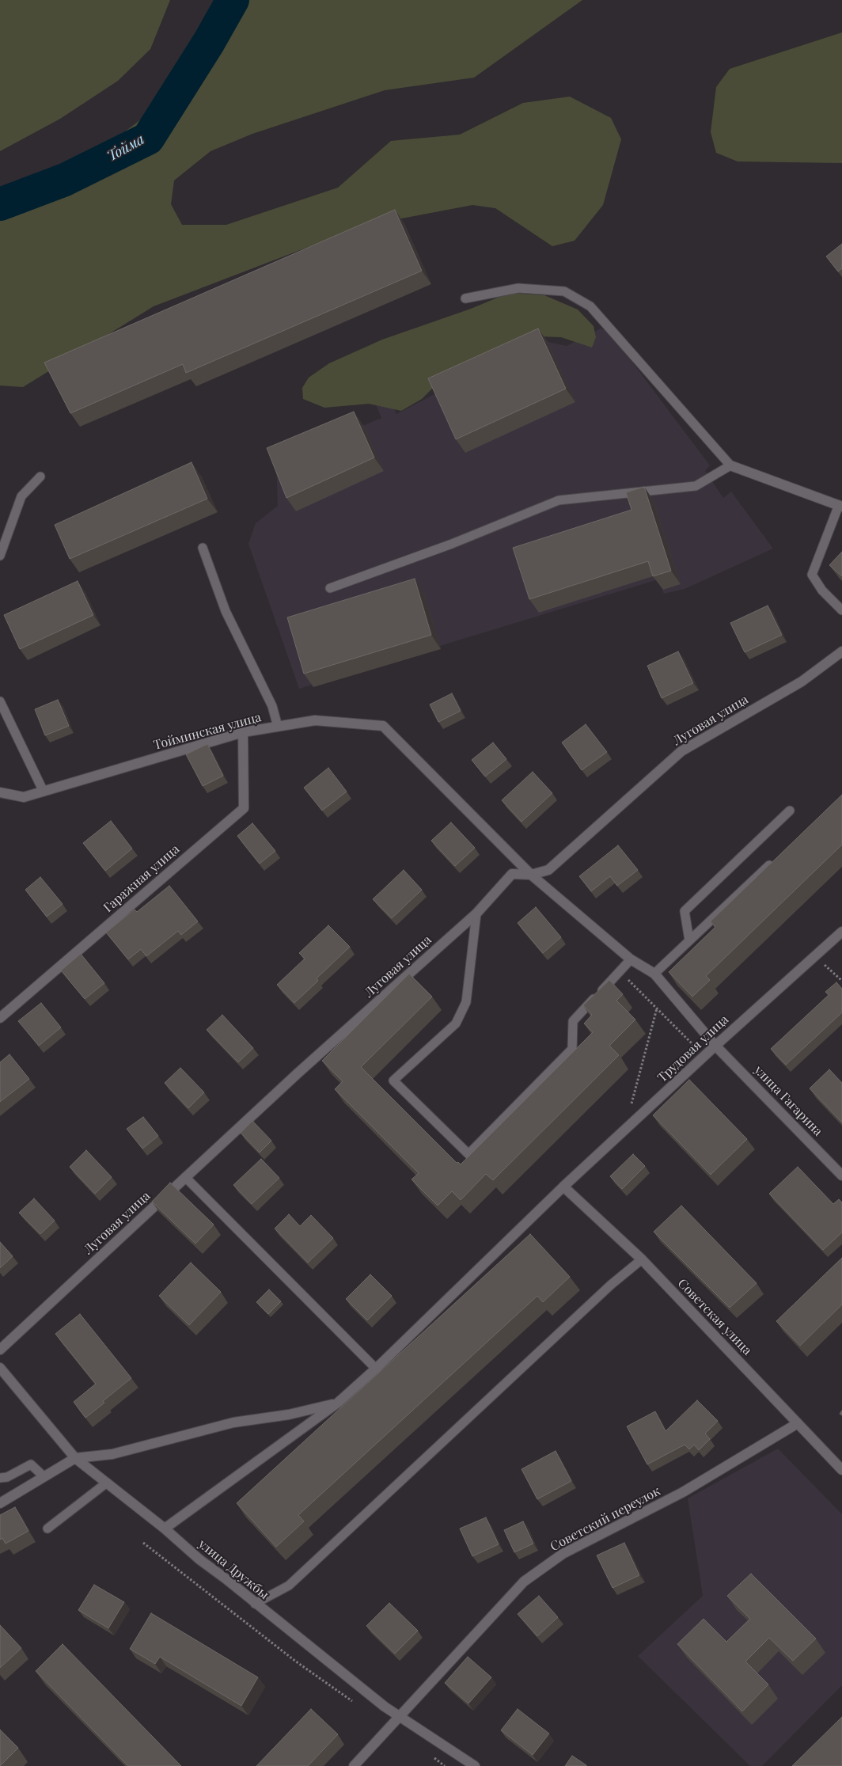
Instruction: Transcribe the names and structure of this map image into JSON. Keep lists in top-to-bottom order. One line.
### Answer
{"streets":{"street":["Луговая улица","Тойминская улица","Гаражная улица","Трудовая улица","улица Гагарина","Советская улица","Советский переулок","улица Дружбы"]},"crossings":[["Луговая улица","Тойминская улица"],["Тойминская улица","Гаражная улица"],["Тойминская улица","улица Гагарина"],["Трудовая улица","улица Гагарина"],["Трудовая улица","Советская улица"],["Трудовая улица","улица Дружбы"],["Советская улица","Советский переулок"],["Советский переулок","улица Дружбы"]],"water":["Тойма"]}
